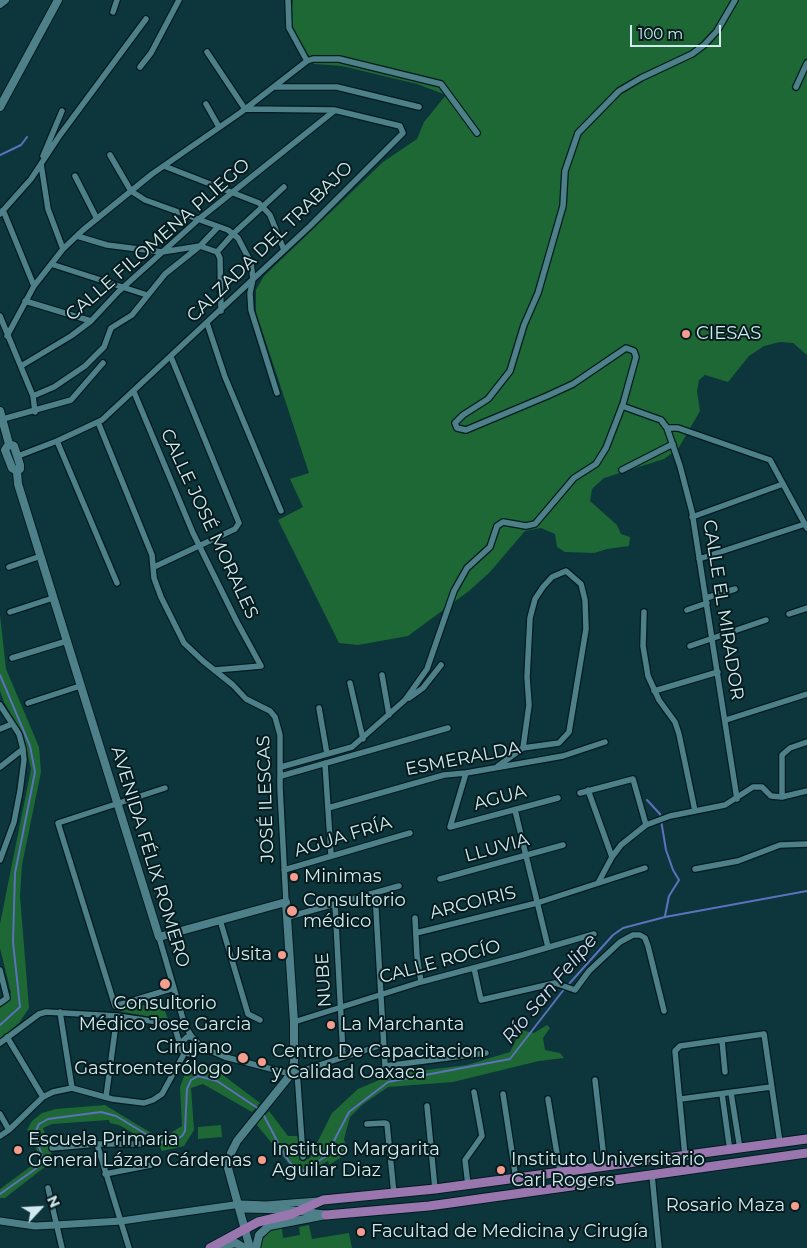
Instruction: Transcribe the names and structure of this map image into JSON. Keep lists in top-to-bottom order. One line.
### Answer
{"streets":{"main road":["AVENIDA FÉLIX ROMERO"],"street":["CALLE FILOMENA PLIEGO","CALZADA DEL TRABAJO","CALLE JOSÉ MORALES","CALLE EL MIRADOR","ESMERALDA","AGUA","JOSÉ ILESCAS","AGUA FRÍA","LLUVIA","ARCOIRIS","CALLE ROCÍO","NUBE"]},"crossings":[["CALLE FILOMENA PLIEGO","CALZADA DEL TRABAJO"],["CALZADA DEL TRABAJO","CALLE JOSÉ MORALES"],["CALZADA DEL TRABAJO","JOSÉ ILESCAS"],["CALLE JOSÉ MORALES","JOSÉ ILESCAS"],["ESMERALDA","AGUA"],["JOSÉ ILESCAS","AGUA FRÍA"],["CALLE ROCÍO","NUBE"]],"water":["Río San Felipe"],"places":["CIESAS","Minimas","Consultorio médico","Usita","Consultorio Médico Jose Garcia","La Marchanta","Cirujano Gastroenterólogo","Centro De Capacitacion y Calidad Oaxaca","Escuela Primaria General Lázaro Cárdenas","Instituto Margarita Aguilar Diaz","Instituto Universitario Carl Rogers","Rosario Maza","Facultad de Medicina y Cirugía"],"scale_bar":"100 m","north":"top right"}
